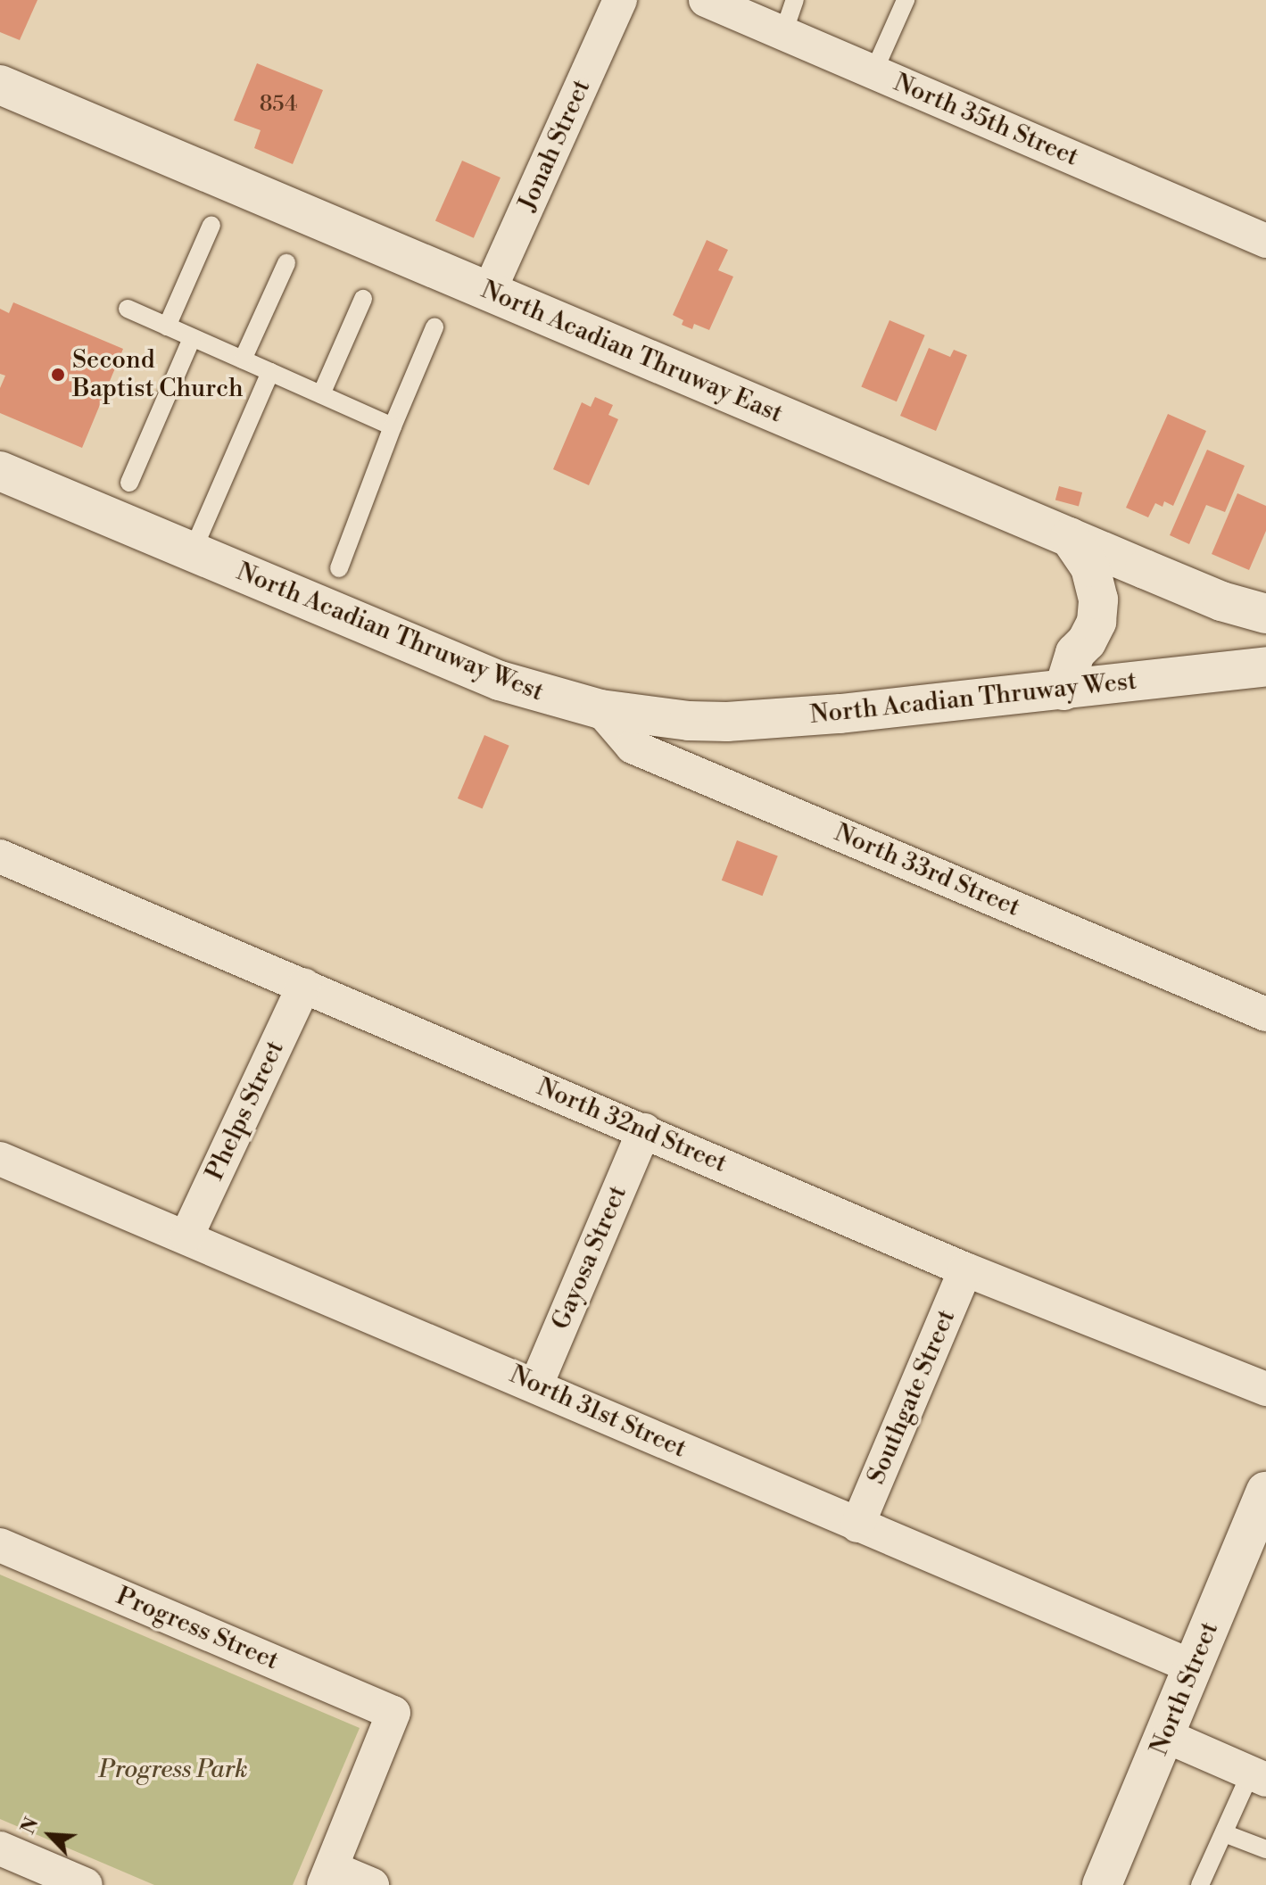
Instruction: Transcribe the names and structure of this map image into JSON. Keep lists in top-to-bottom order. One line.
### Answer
{"streets":{"street":["North 35th Street","Jonah Street","North Acadian Thruway East","North Acadian Thruway West","North 33rd Street","Phelps Street","North 32nd Street","Gayosa Street","Southgate Street","North 31st Street","Progress Street","North Street"]},"crossings":[["Jonah Street","North Acadian Thruway East"],["North Acadian Thruway West","North 33rd Street"],["Phelps Street","North 32nd Street"],["Phelps Street","North 31st Street"],["North 32nd Street","Gayosa Street"],["North 32nd Street","Southgate Street"],["Gayosa Street","North 31st Street"],["Southgate Street","North 31st Street"],["North 31st Street","North Street"]],"parks":["Progress Park"],"places":["Second Baptist Church"],"house_numbers":["854"],"north":"top left"}
